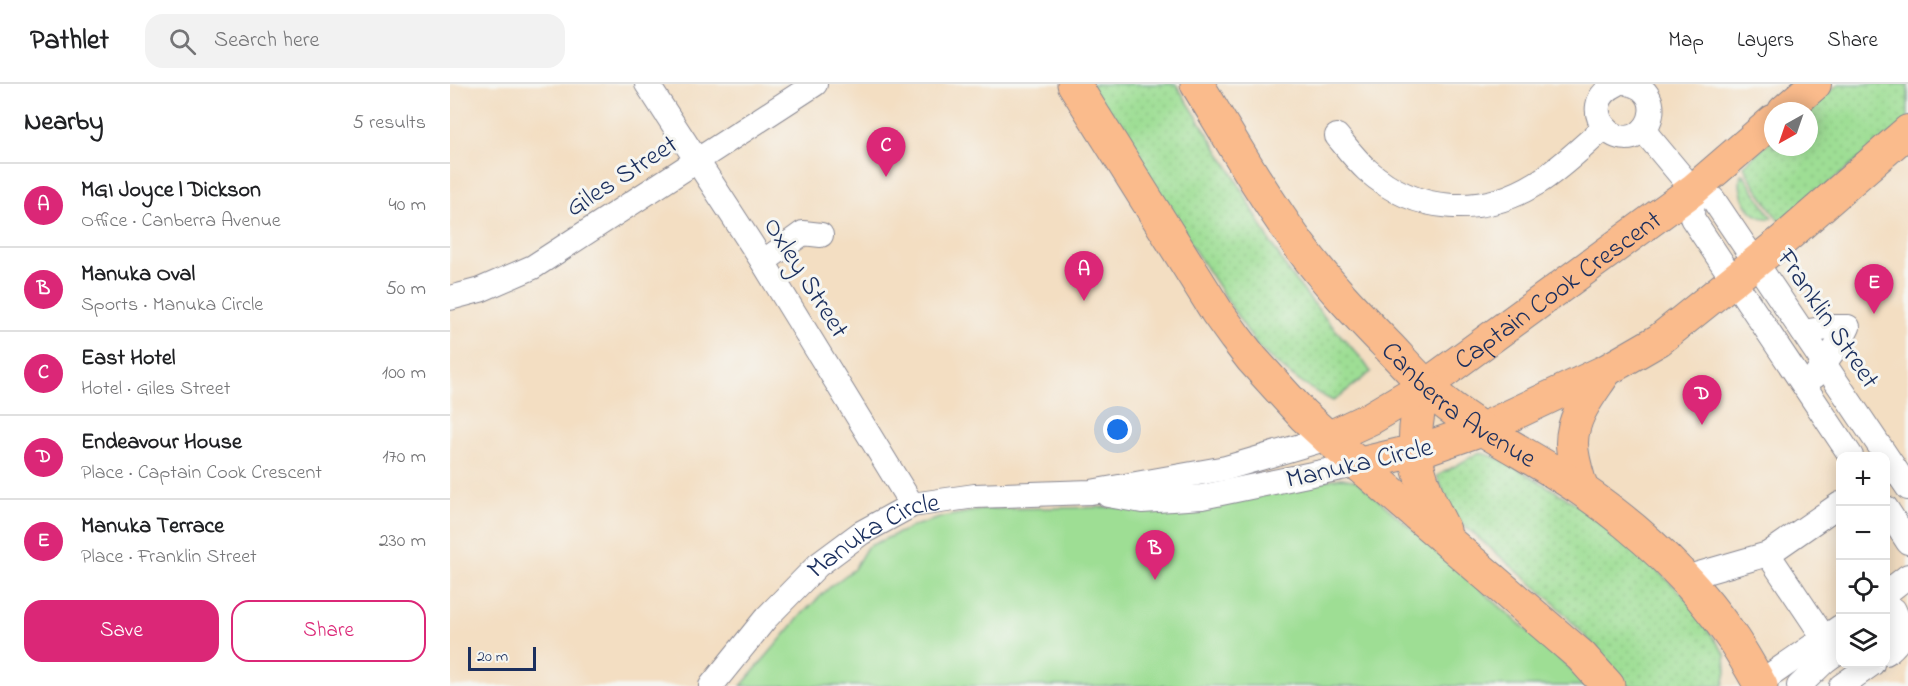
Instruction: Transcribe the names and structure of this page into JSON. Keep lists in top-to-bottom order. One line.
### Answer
{"streets":{"highway":["Captain Cook Crescent","Canberra Avenue","Manuka Circle"],"street":["Giles Street","Oxley Street","Franklin Street"]},"crossings":[["Giles Street","Oxley Street"],["Oxley Street","Manuka Circle"],["Captain Cook Crescent","Franklin Street"],["Captain Cook Crescent","Canberra Avenue"],["Captain Cook Crescent","Manuka Circle"],["Canberra Avenue","Manuka Circle"]],"scale_bar":"20 m","north":"bottom left","page":{"header":"Pathlet","search":"Search here","nav":["Map","Layers","Share"],"heading":["Nearby","5 results"],"pins":["C","A","E","D","B"],"list":[{"mark":"A","name":"MGI Joyce | Dickson","note":"Office · Canberra Avenue","value":"40 m"},{"mark":"B","name":"Manuka Oval","note":"Sports · Manuka Circle","value":"50 m"},{"mark":"C","name":"East Hotel","note":"Hotel · Giles Street","value":"100 m"},{"mark":"D","name":"Endeavour House","note":"Place · Captain Cook Crescent","value":"170 m"},{"mark":"E","name":"Manuka Terrace","note":"Place · Franklin Street","value":"230 m"}],"map_buttons":["+","−"],"buttons":["Save","Share"],"scale":"20 m"}}
